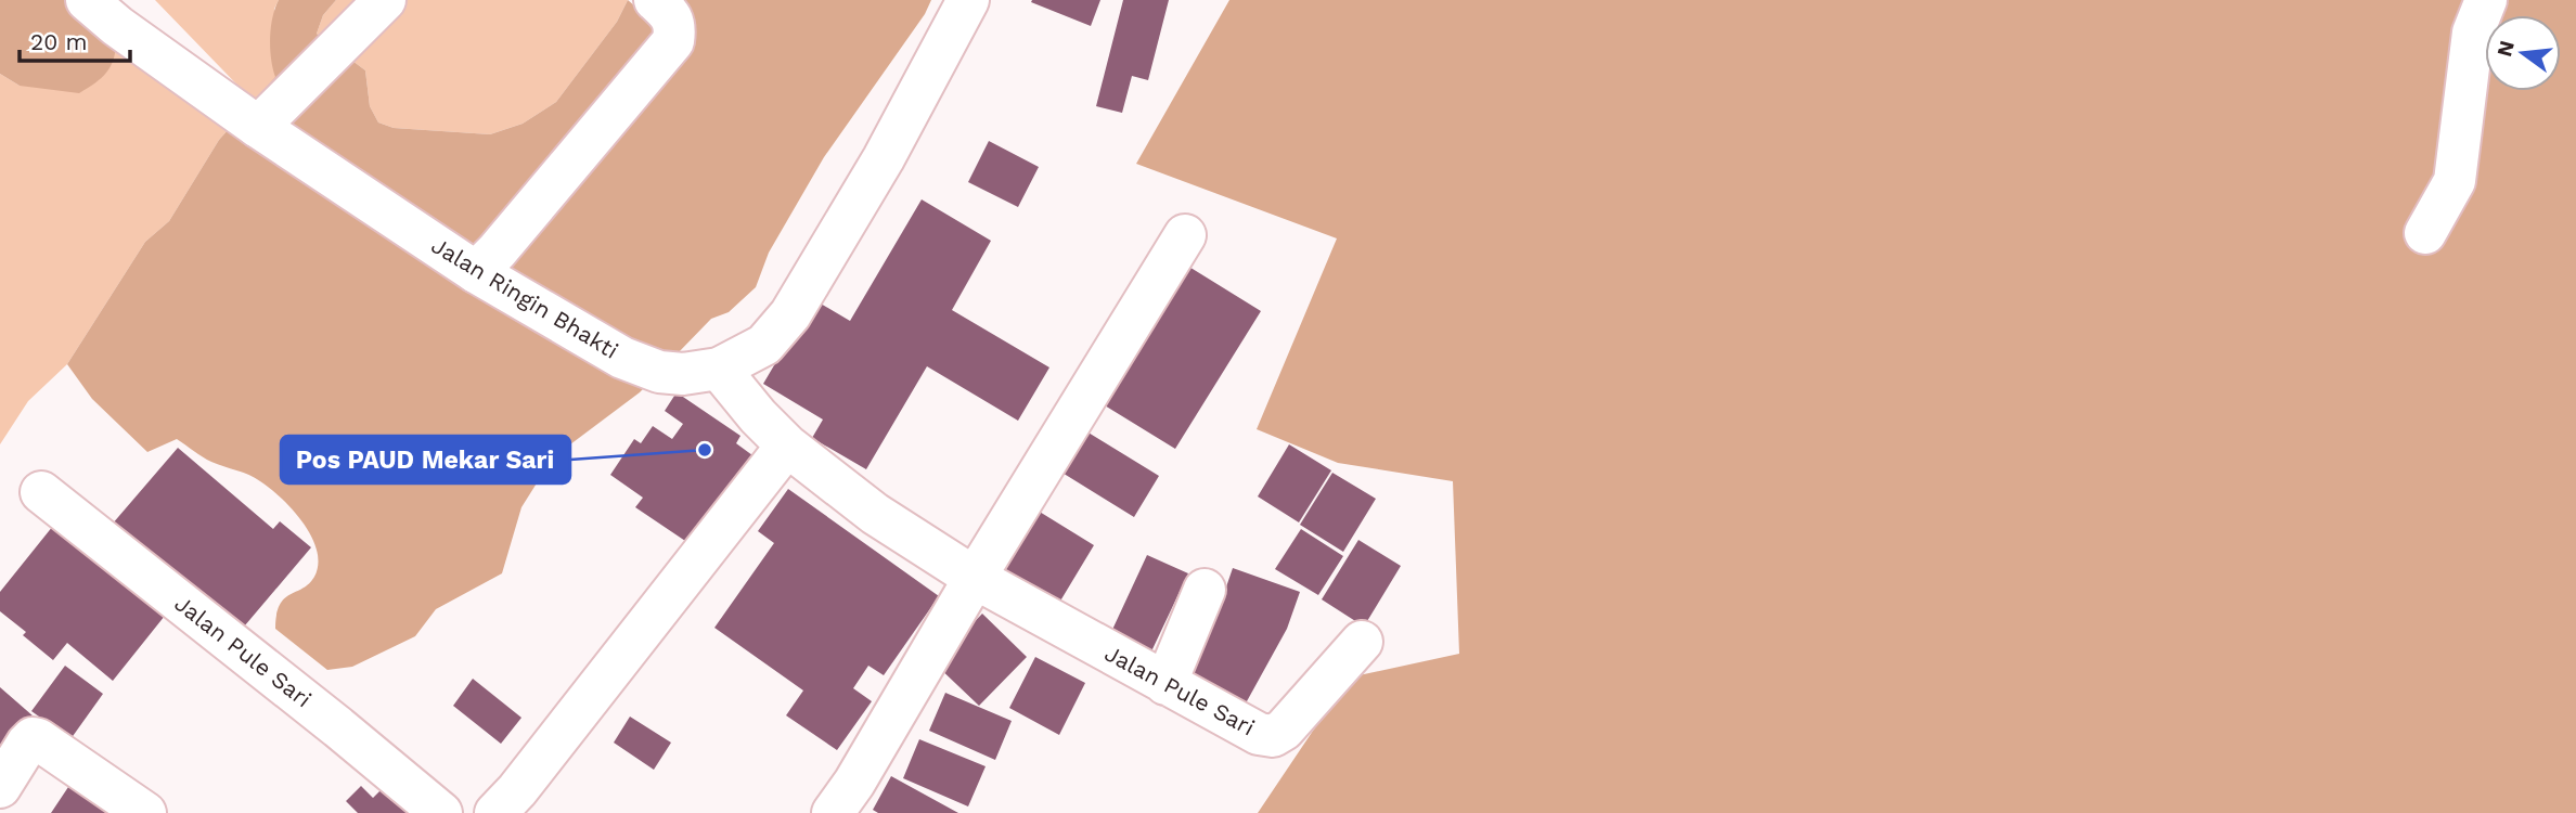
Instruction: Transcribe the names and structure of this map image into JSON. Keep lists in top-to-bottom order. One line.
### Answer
{"streets":{"street":["Jalan Ringin Bhakti","Jalan Pule Sari"]},"crossings":[["Jalan Ringin Bhakti","Jalan Pule Sari"]],"places":["Pos PAUD Mekar Sari"],"scale_bar":"20 m","north":"left"}
